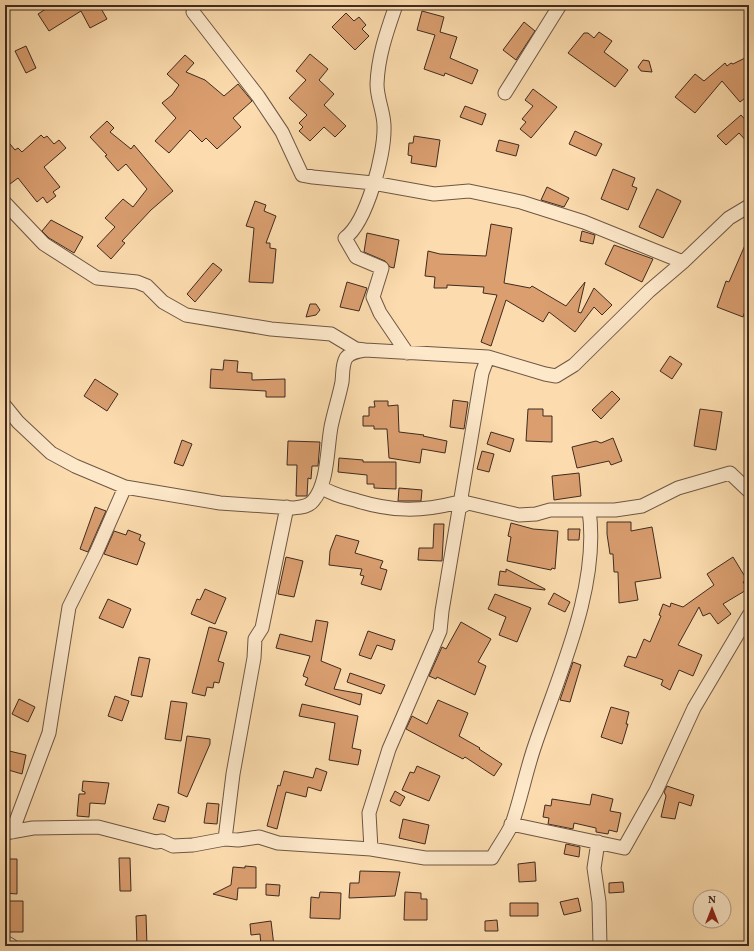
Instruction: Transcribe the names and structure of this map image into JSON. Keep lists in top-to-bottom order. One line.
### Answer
{"north":"top"}
